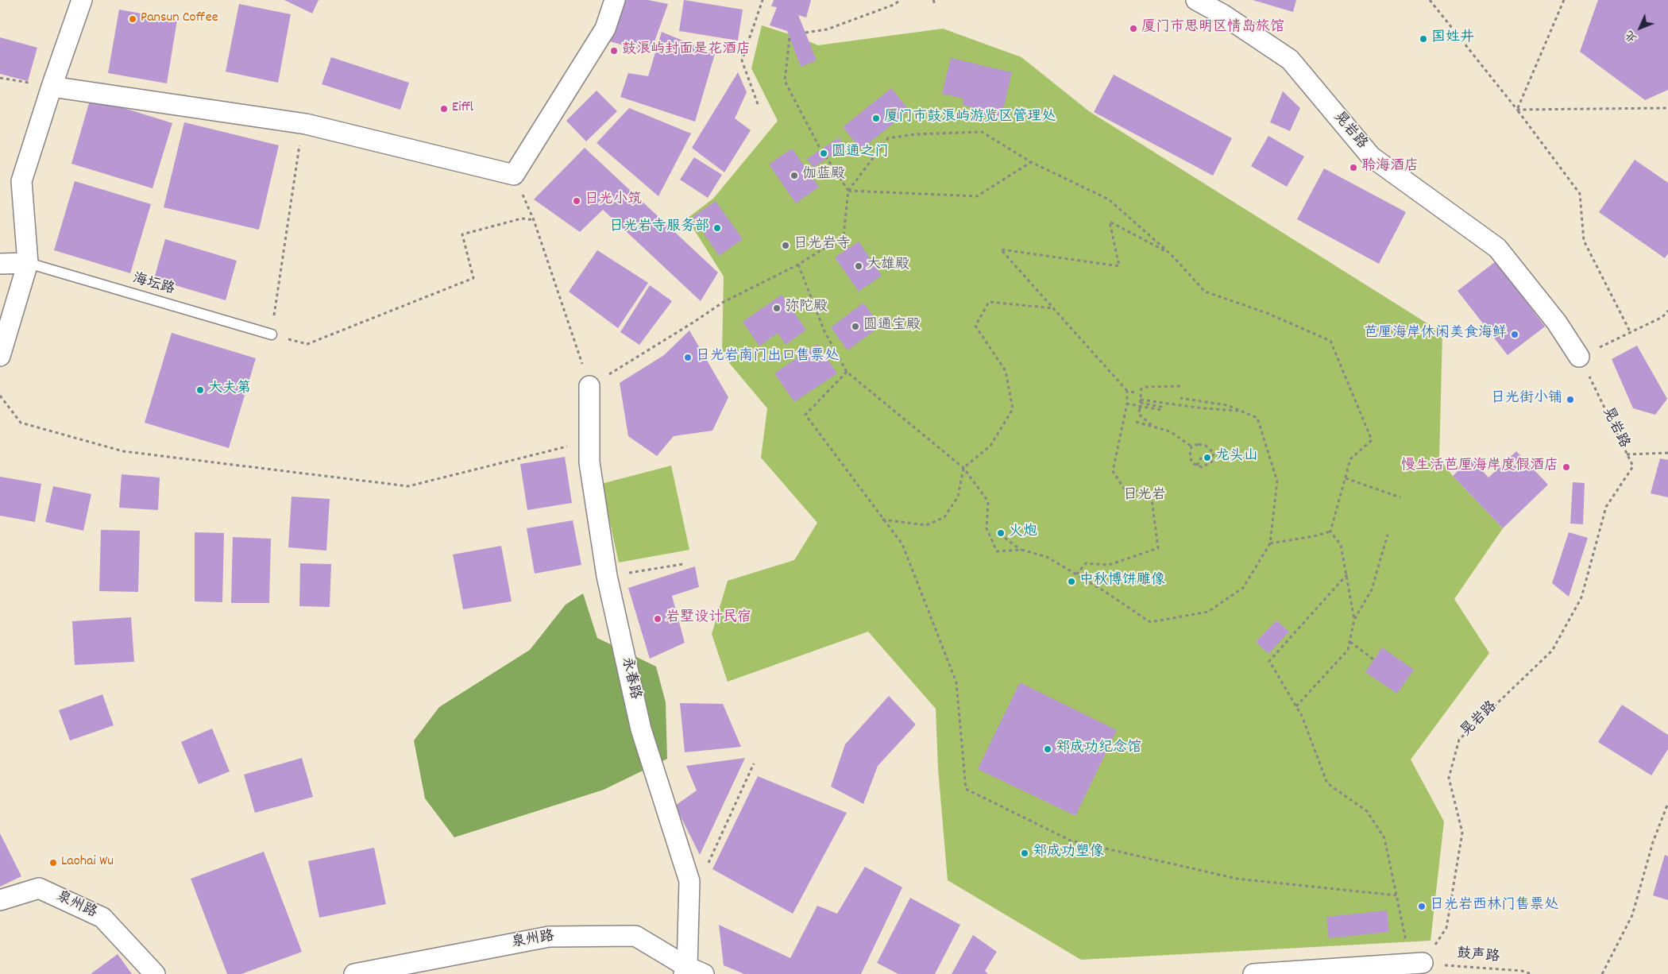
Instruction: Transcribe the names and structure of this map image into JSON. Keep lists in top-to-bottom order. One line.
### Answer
{"streets":{"street":["晃岩路","永春路","泉州路"],"lane":["海坛路"],"path":["鼓声路"]},"crossings":[["晃岩路","鼓声路"],["永春路","泉州路"]],"parks":["日光岩"],"places":["Pansun Coffee","厦门市思明区情岛旅馆","国姓井","鼓浪屿封面是花酒店","Eiffl","厦门市鼓浪屿游览区管理处","圆通之门","聆海酒店","伽蓝殿","日光小筑","日光岩寺服务部","日光岩寺","大雄殿","弥陀殿","圆通宝殿","芭厘海岸休闲美食海鲜","日光岩南门出口售票处","大夫第","日光街小铺","龙头山","慢生活芭厘海岸度假酒店","火炮","中秋博饼雕像","岩墅设计民宿","郑成功纪念馆","郑成功塑像","Laohai Wu","日光岩西林门售票处"],"north":"bottom left"}
